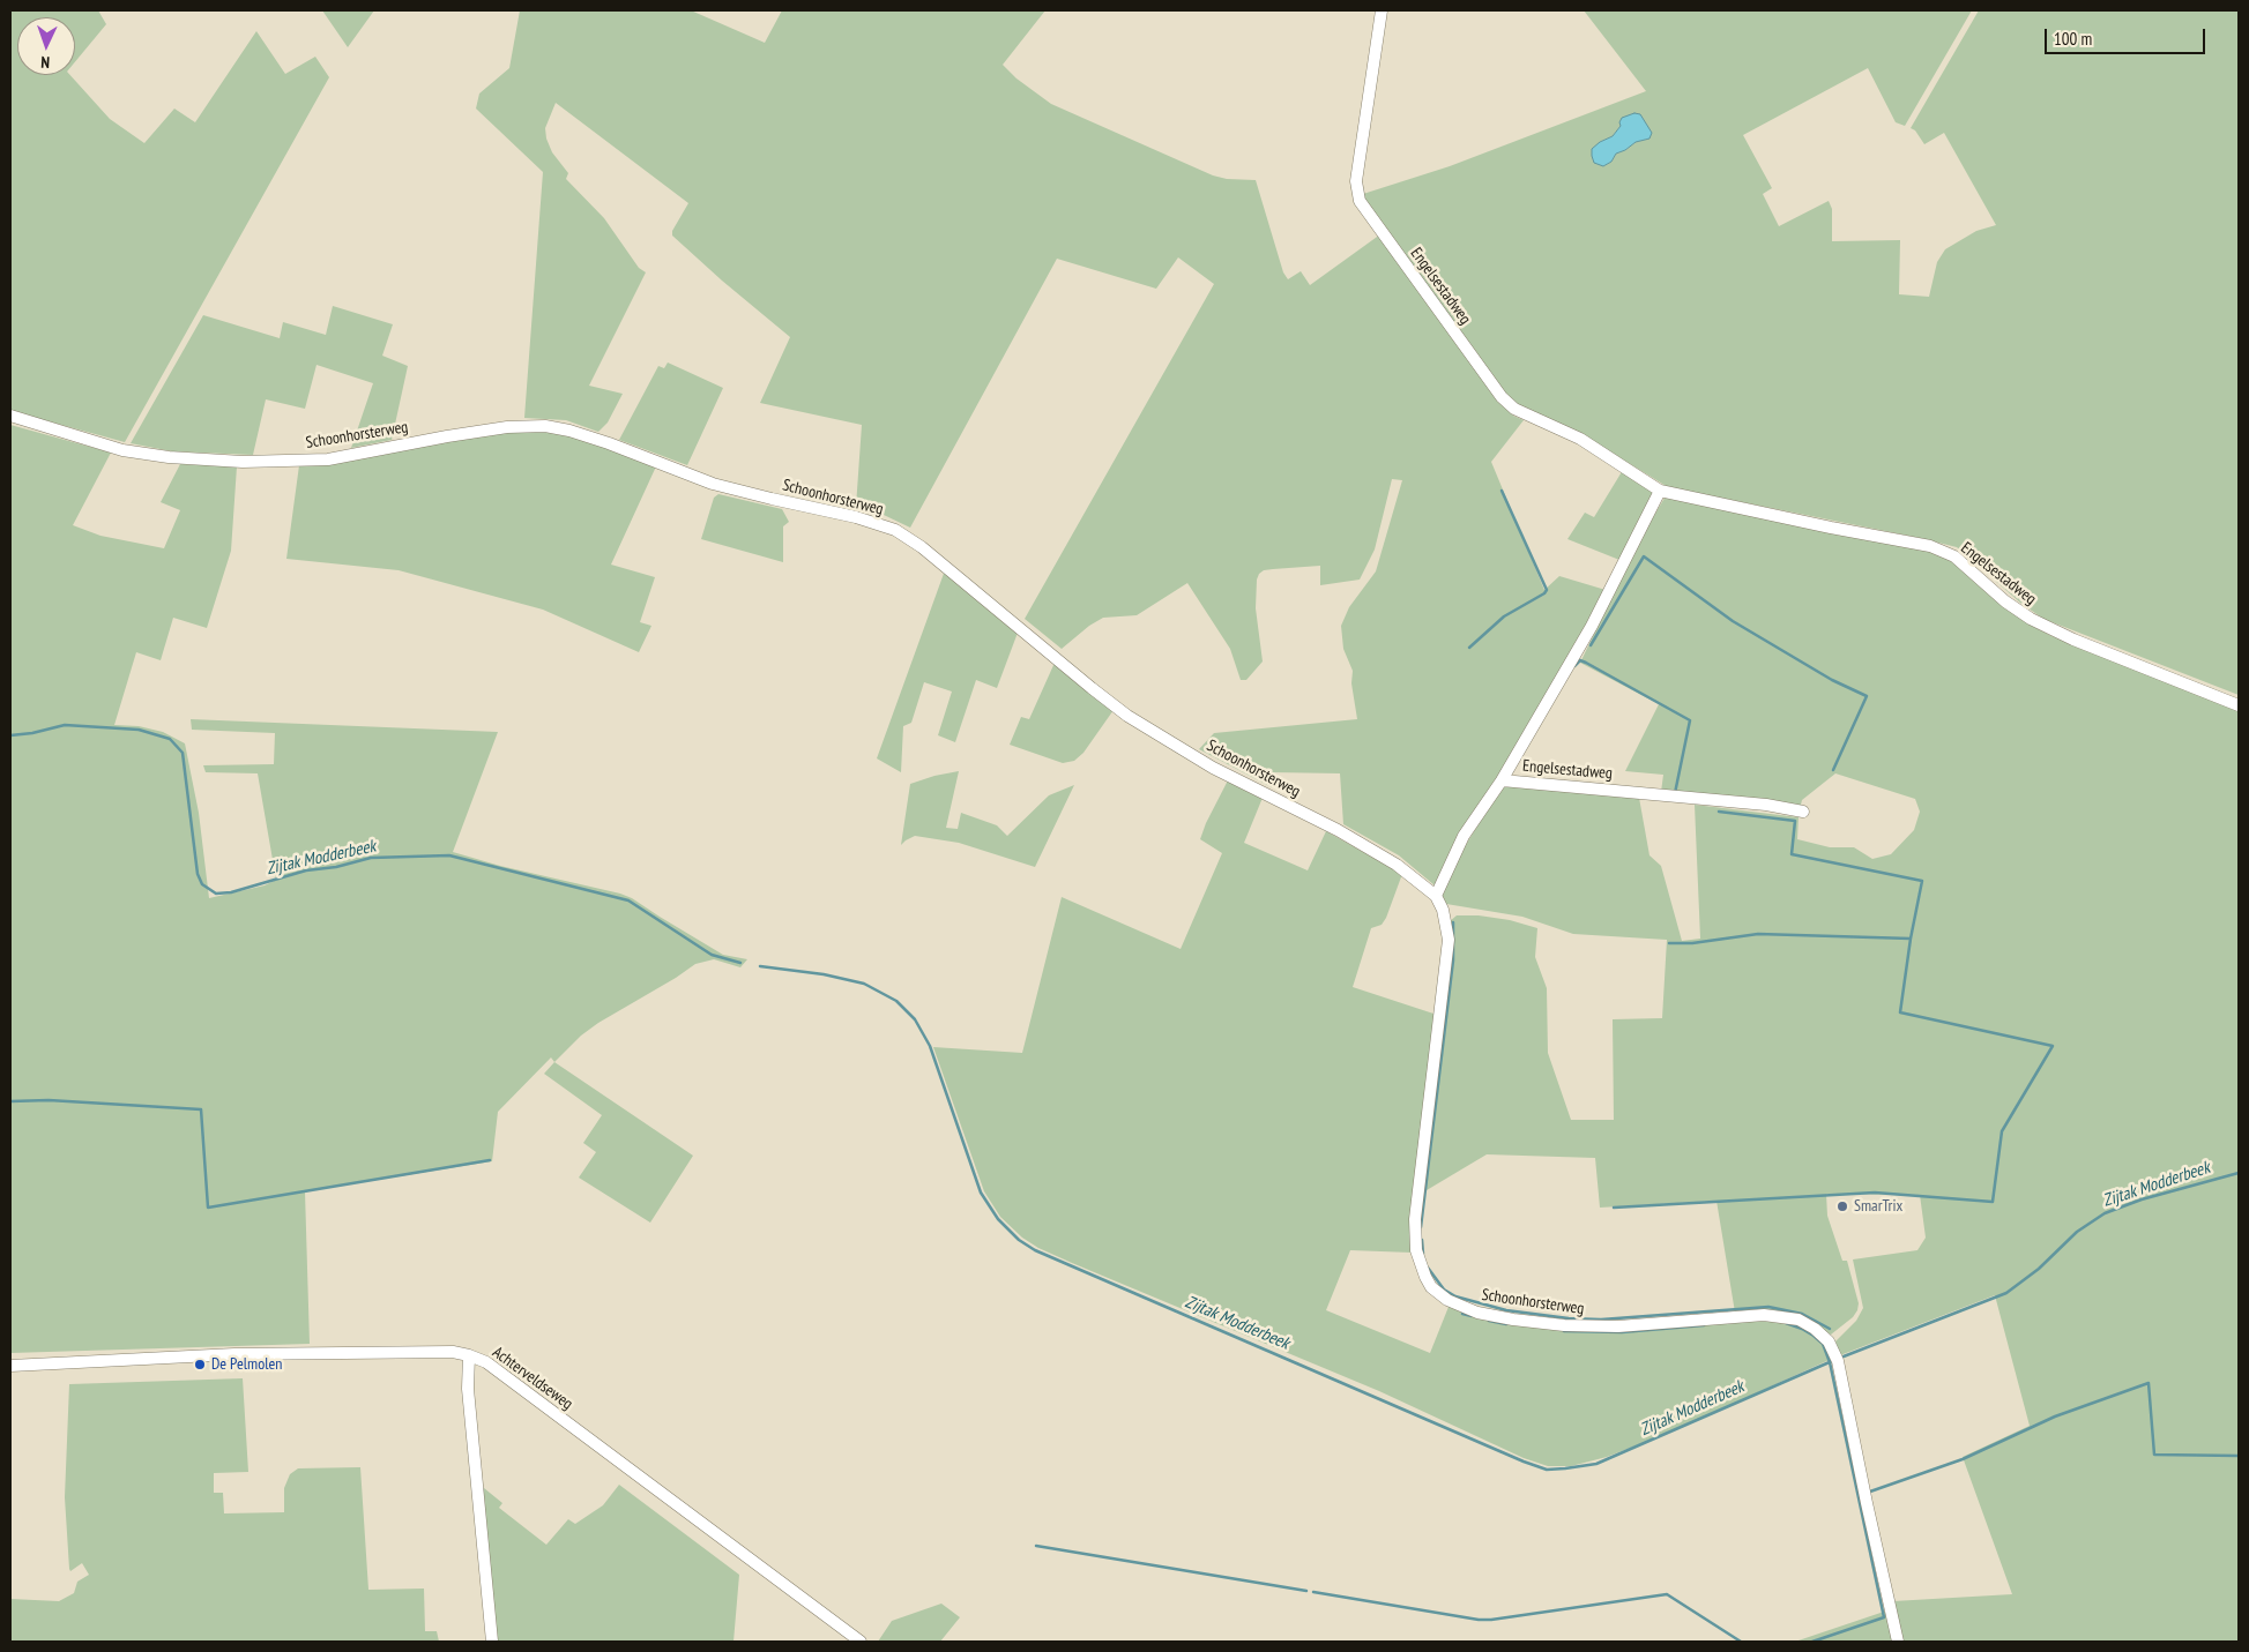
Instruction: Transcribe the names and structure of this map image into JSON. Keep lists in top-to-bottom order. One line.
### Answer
{"streets":{"street":["Engelsestadweg","Schoonhorsterweg","Achterveldseweg"]},"crossings":[["Engelsestadweg","Schoonhorsterweg"]],"water":["Zijtak Modderbeek"],"places":["SmarTrix","De Pelmolen"],"scale_bar":"100 m","north":"bottom"}
